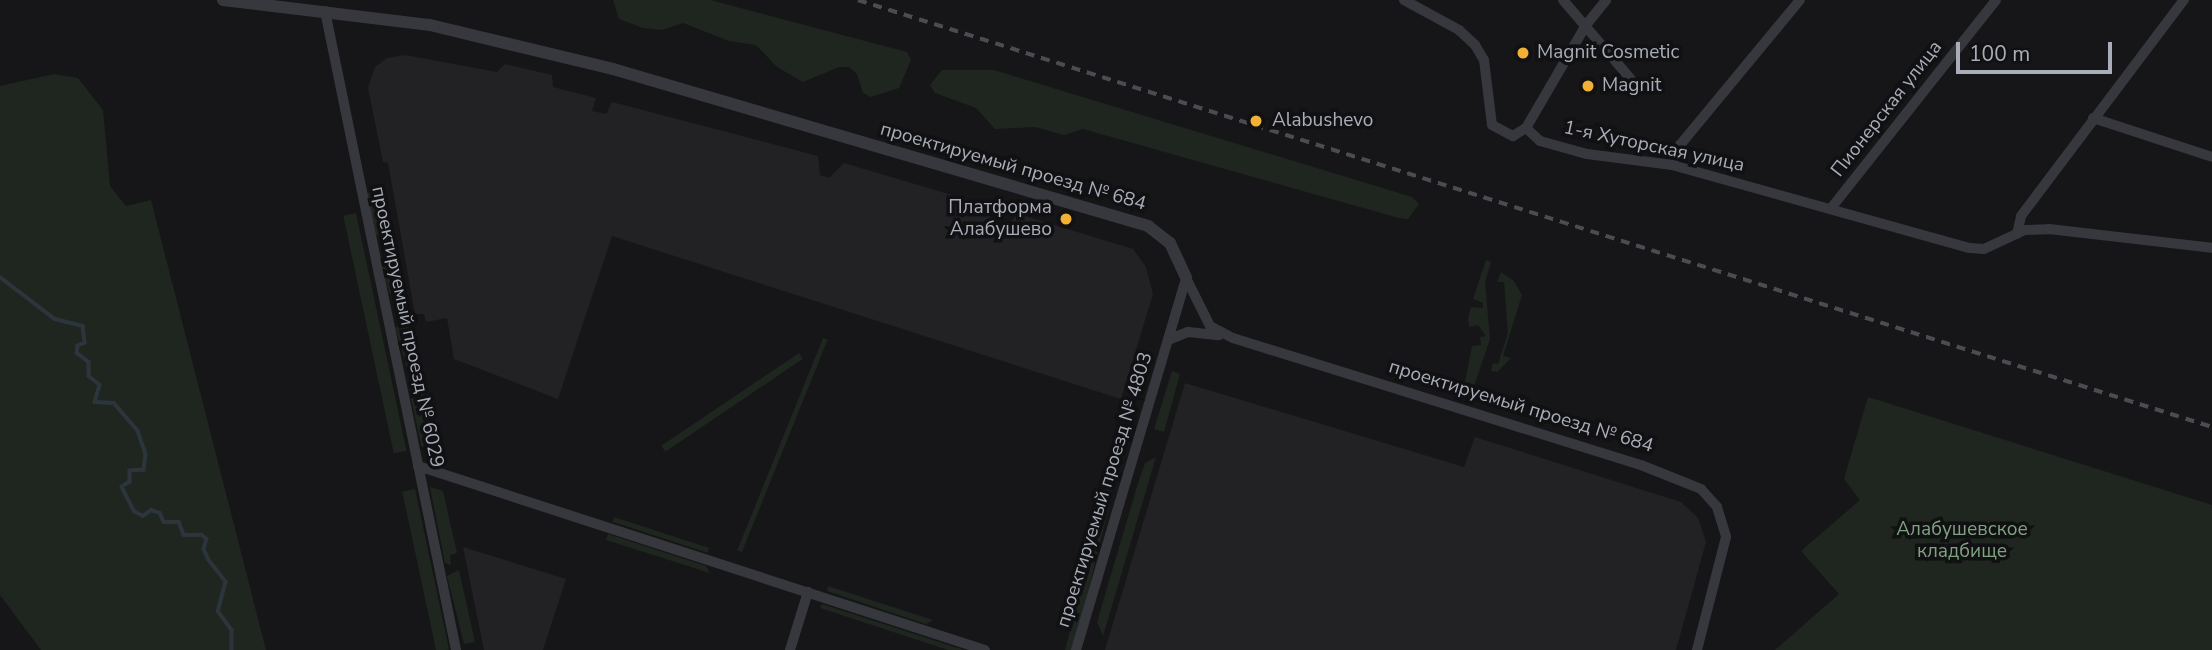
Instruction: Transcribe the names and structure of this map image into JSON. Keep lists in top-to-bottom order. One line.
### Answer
{"streets":{"street":["Пионерская улица","1-я Хуторская улица","проектируемый проезд № 684","проектируемый проезд № 6029","проектируемый проезд № 4803"]},"crossings":[["Пионерская улица","1-я Хуторская улица"],["проектируемый проезд № 684","проектируемый проезд № 6029"],["проектируемый проезд № 684","проектируемый проезд № 4803"]],"parks":["Алабушевское кладбище"],"places":["Magnit Cosmetic","Magnit","Alabushevo","Платформа Алабушево"],"scale_bar":"100 m"}
